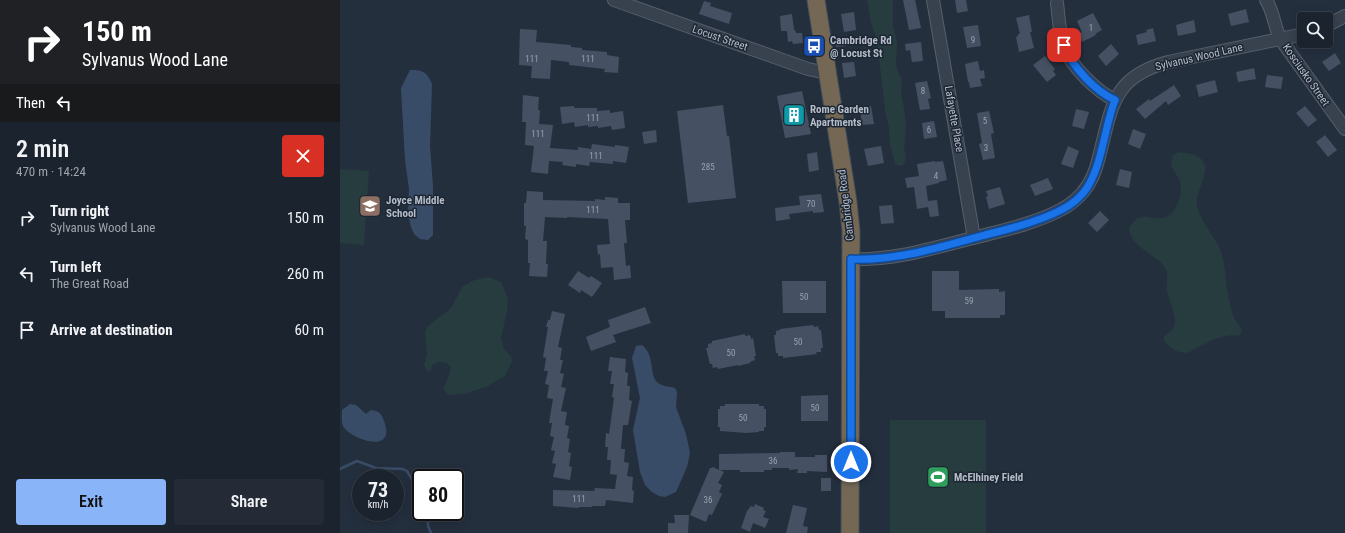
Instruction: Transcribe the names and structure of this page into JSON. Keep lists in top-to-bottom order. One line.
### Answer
{"streets":{"highway":["Cambridge Road"],"street":["Locust Street","Sylvanus Wood Lane","Kosciusko Street","Lafayette Place"]},"crossings":[["Locust Street","Cambridge Road"],["Sylvanus Wood Lane","Kosciusko Street"],["Sylvanus Wood Lane","Lafayette Place"],["Sylvanus Wood Lane","Cambridge Road"]],"places":{"bus stop":["Cambridge Rd @ Locust St"],"building":["Rome Garden Apartments"],"school or university":["Joyce Middle School"],"sports":["McElhiney Field"]},"house_numbers":["1","9","111","111","8","111","5","6","111","3","111","285","4","70","111","50","59","50","50","50","50","36","111","36"],"page":{"turn":["150 m","Sylvanus Wood Lane"],"then":"Then","heading":["2 min","470 m · 14:24"],"list":[{"name":"Turn right","note":"Sylvanus Wood Lane","value":"150 m"},{"name":"Turn left","note":"The Great Road","value":"260 m"},{"name":"Arrive at destination","value":"60 m"}],"speed":"73 km/h","limit":"80","buttons":["Exit","Share"]}}
